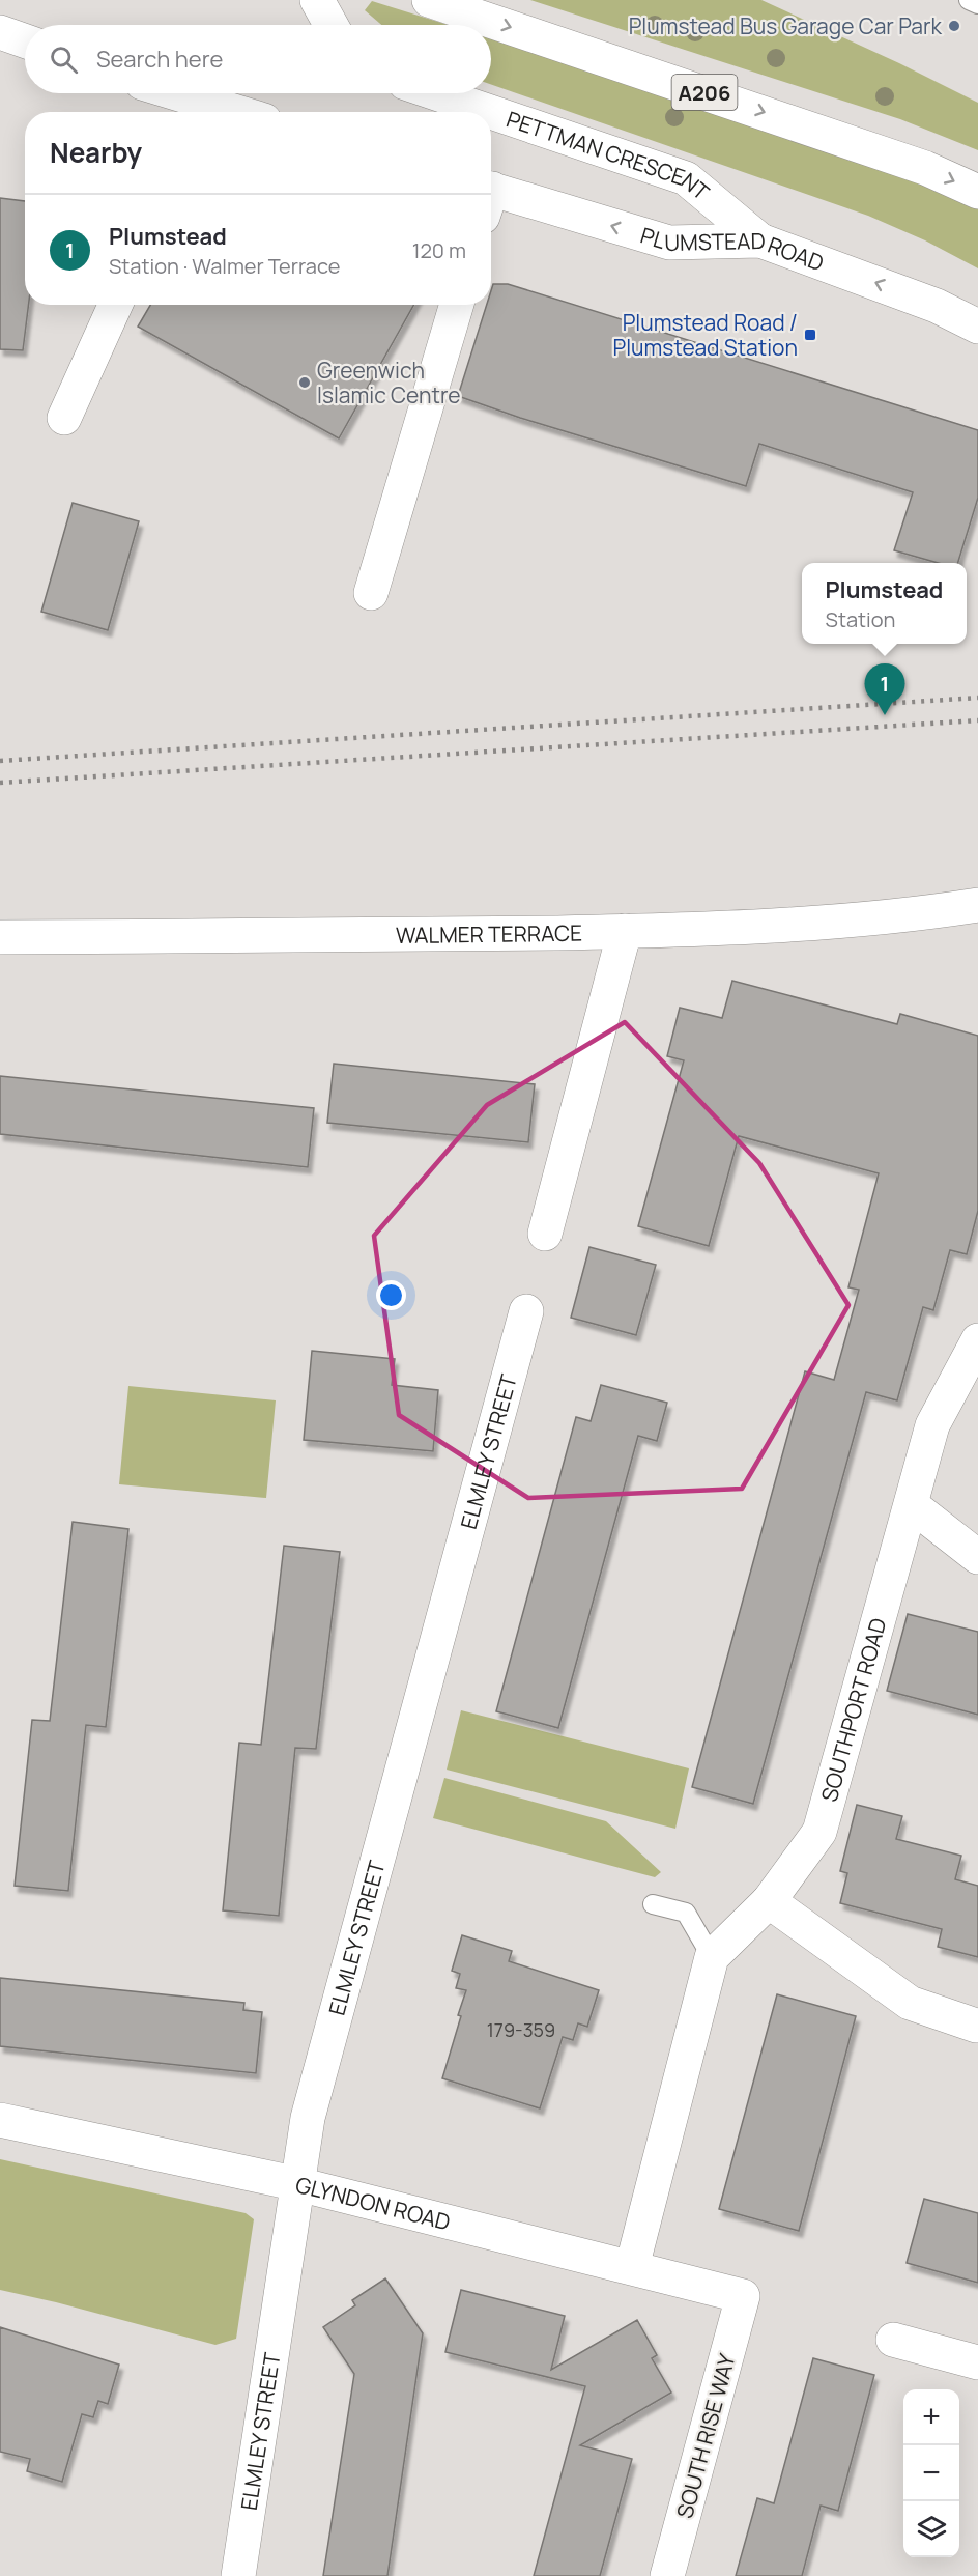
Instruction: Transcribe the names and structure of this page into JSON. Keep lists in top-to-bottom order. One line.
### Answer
{"streets":{"street":["A206","PETTMAN CRESCENT","PLUMSTEAD ROAD","WALMER TERRACE","ELMLEY STREET","SOUTHPORT ROAD","GLYNDON ROAD","SOUTH RISE WAY"]},"crossings":[["PETTMAN CRESCENT","PLUMSTEAD ROAD"],["ELMLEY STREET","GLYNDON ROAD"],["GLYNDON ROAD","SOUTH RISE WAY"]],"places":{"other":["Plumstead Bus Garage Car Park","Greenwich Islamic Centre"],"transit":["Plumstead Road / Plumstead Station"]},"house_numbers":["179-359"],"page":{"search":"Search here","heading":"Nearby","list":[{"mark":"1","name":"Plumstead","note":"Station · Walmer Terrace","value":"120 m"}],"popup":["Plumstead","Station"],"pins":"1","map_buttons":["+","−"]}}
